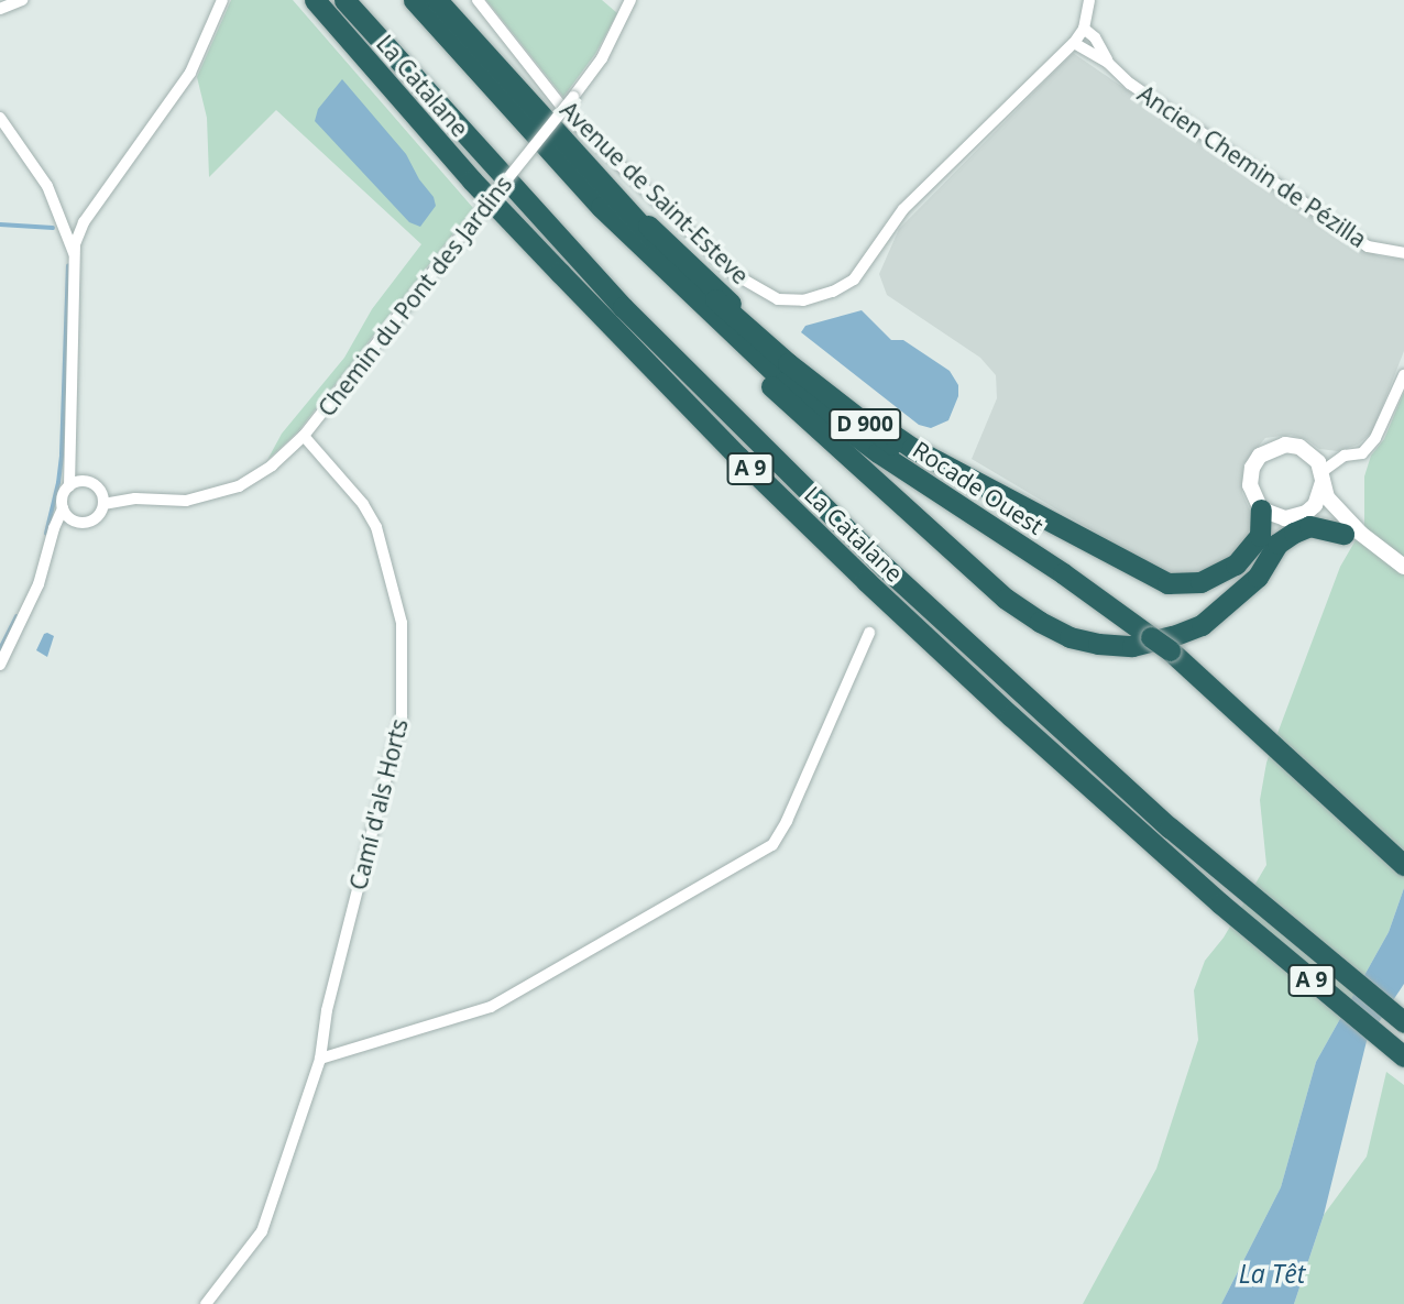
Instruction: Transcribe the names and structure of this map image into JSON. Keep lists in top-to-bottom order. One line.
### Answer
{"streets":{"highway":["La Catalane","D 900","A 9","Rocade Ouest"],"street":["Ancien Chemin de Pézilla","Avenue de Saint-Esteve","Chemin du Pont des Jardins","Camí d'als Horts"]},"crossings":[["Ancien Chemin de Pézilla","Avenue de Saint-Esteve"],["Chemin du Pont des Jardins","Camí d'als Horts"]],"water":["La Têt"]}
